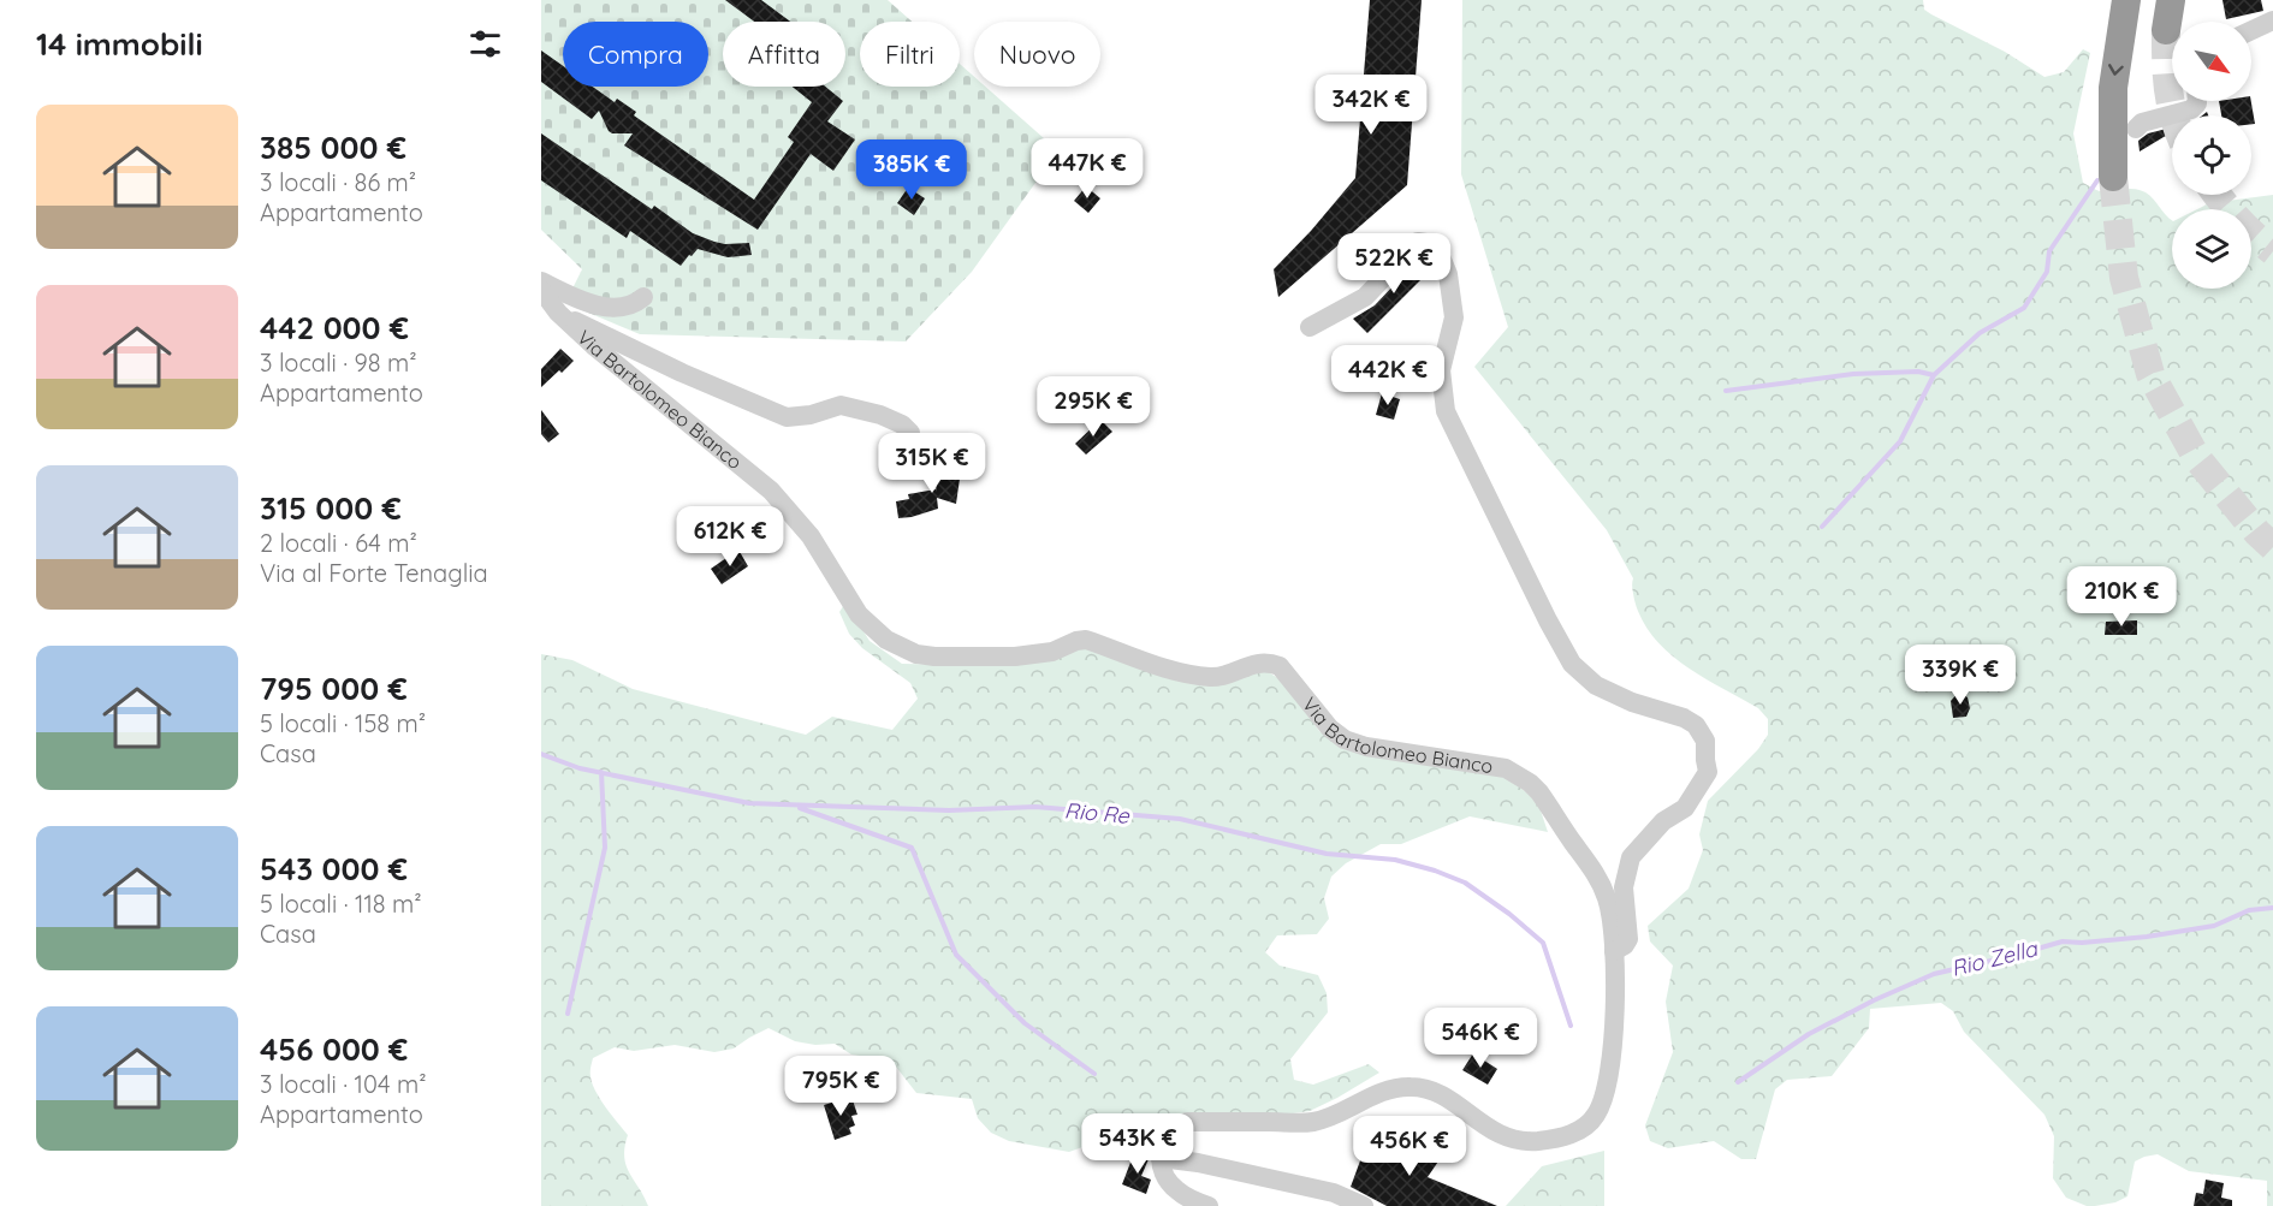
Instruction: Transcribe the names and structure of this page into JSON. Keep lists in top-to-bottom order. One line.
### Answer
{"streets":{"street":["Via Bartolomeo Bianco"]},"water":["Rio Re","Rio Zella"],"north":"bottom right","page":{"heading":"14 immobili","chip":["Compra","Affitta","Filtri","Nuovo"],"price":["342K €","447K €","385K €","522K €","442K €","295K €","315K €","612K €","210K €","339K €","546K €","795K €","543K €","456K €"],"list":[{"name":"385 000 €","note":"3 locali · 86 m² · Appartamento"},{"name":"442 000 €","note":"3 locali · 98 m² · Appartamento"},{"name":"315 000 €","note":"2 locali · 64 m² · Via al Forte Tenaglia"},{"name":"795 000 €","note":"5 locali · 158 m² · Casa"},{"name":"543 000 €","note":"5 locali · 118 m² · Casa"},{"name":"456 000 €","note":"3 locali · 104 m² · Appartamento"}]}}
